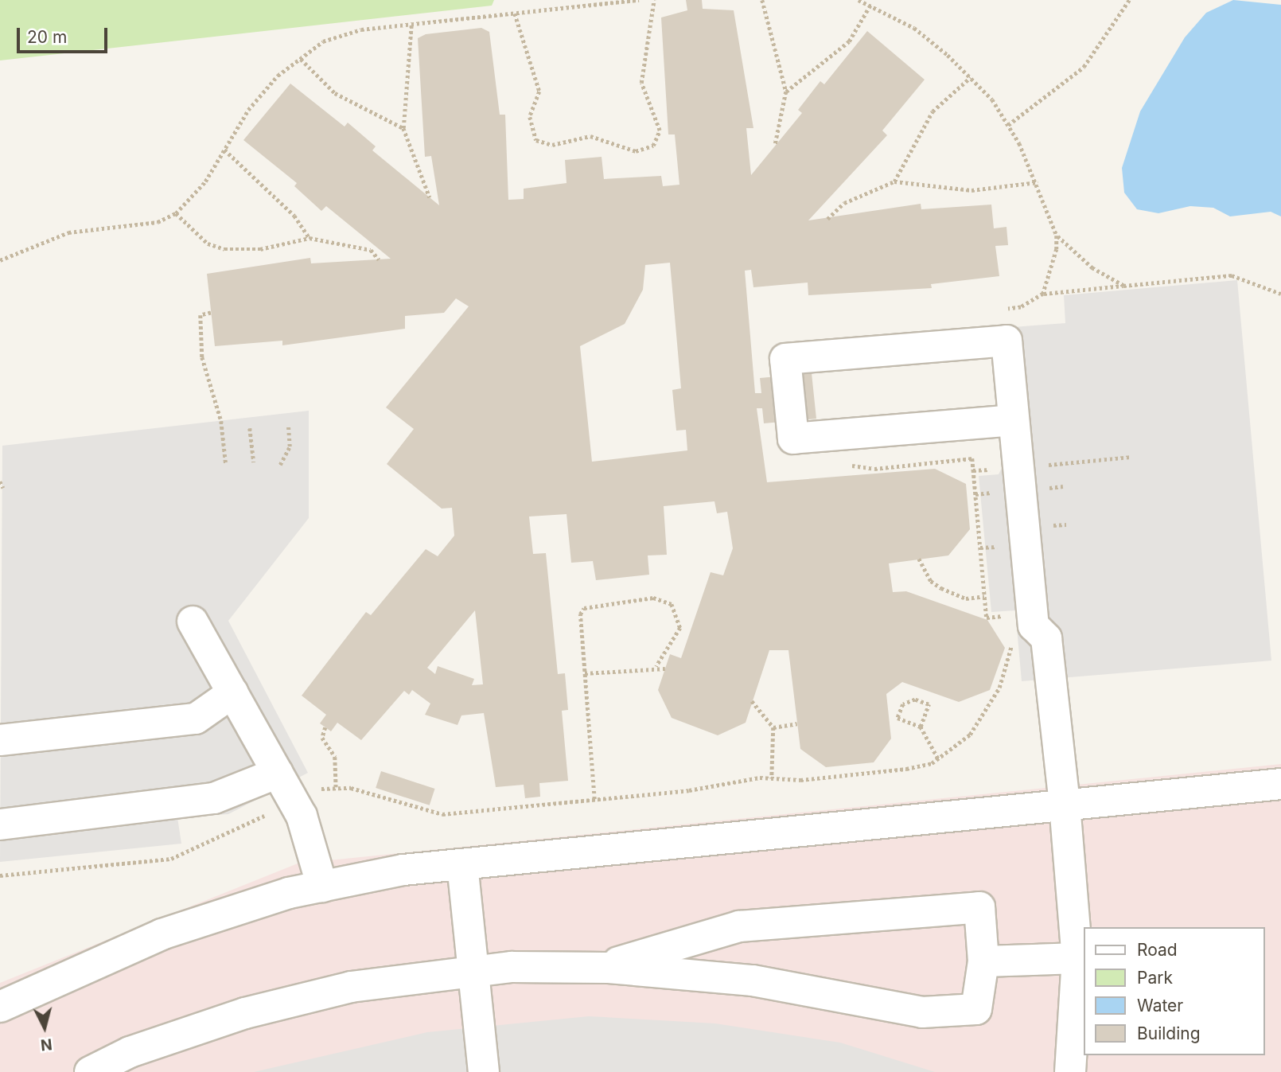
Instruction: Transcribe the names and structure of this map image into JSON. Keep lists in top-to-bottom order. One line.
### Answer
{"legend":["Road","Park","Water","Building"],"scale_bar":"20 m","north":"bottom"}
